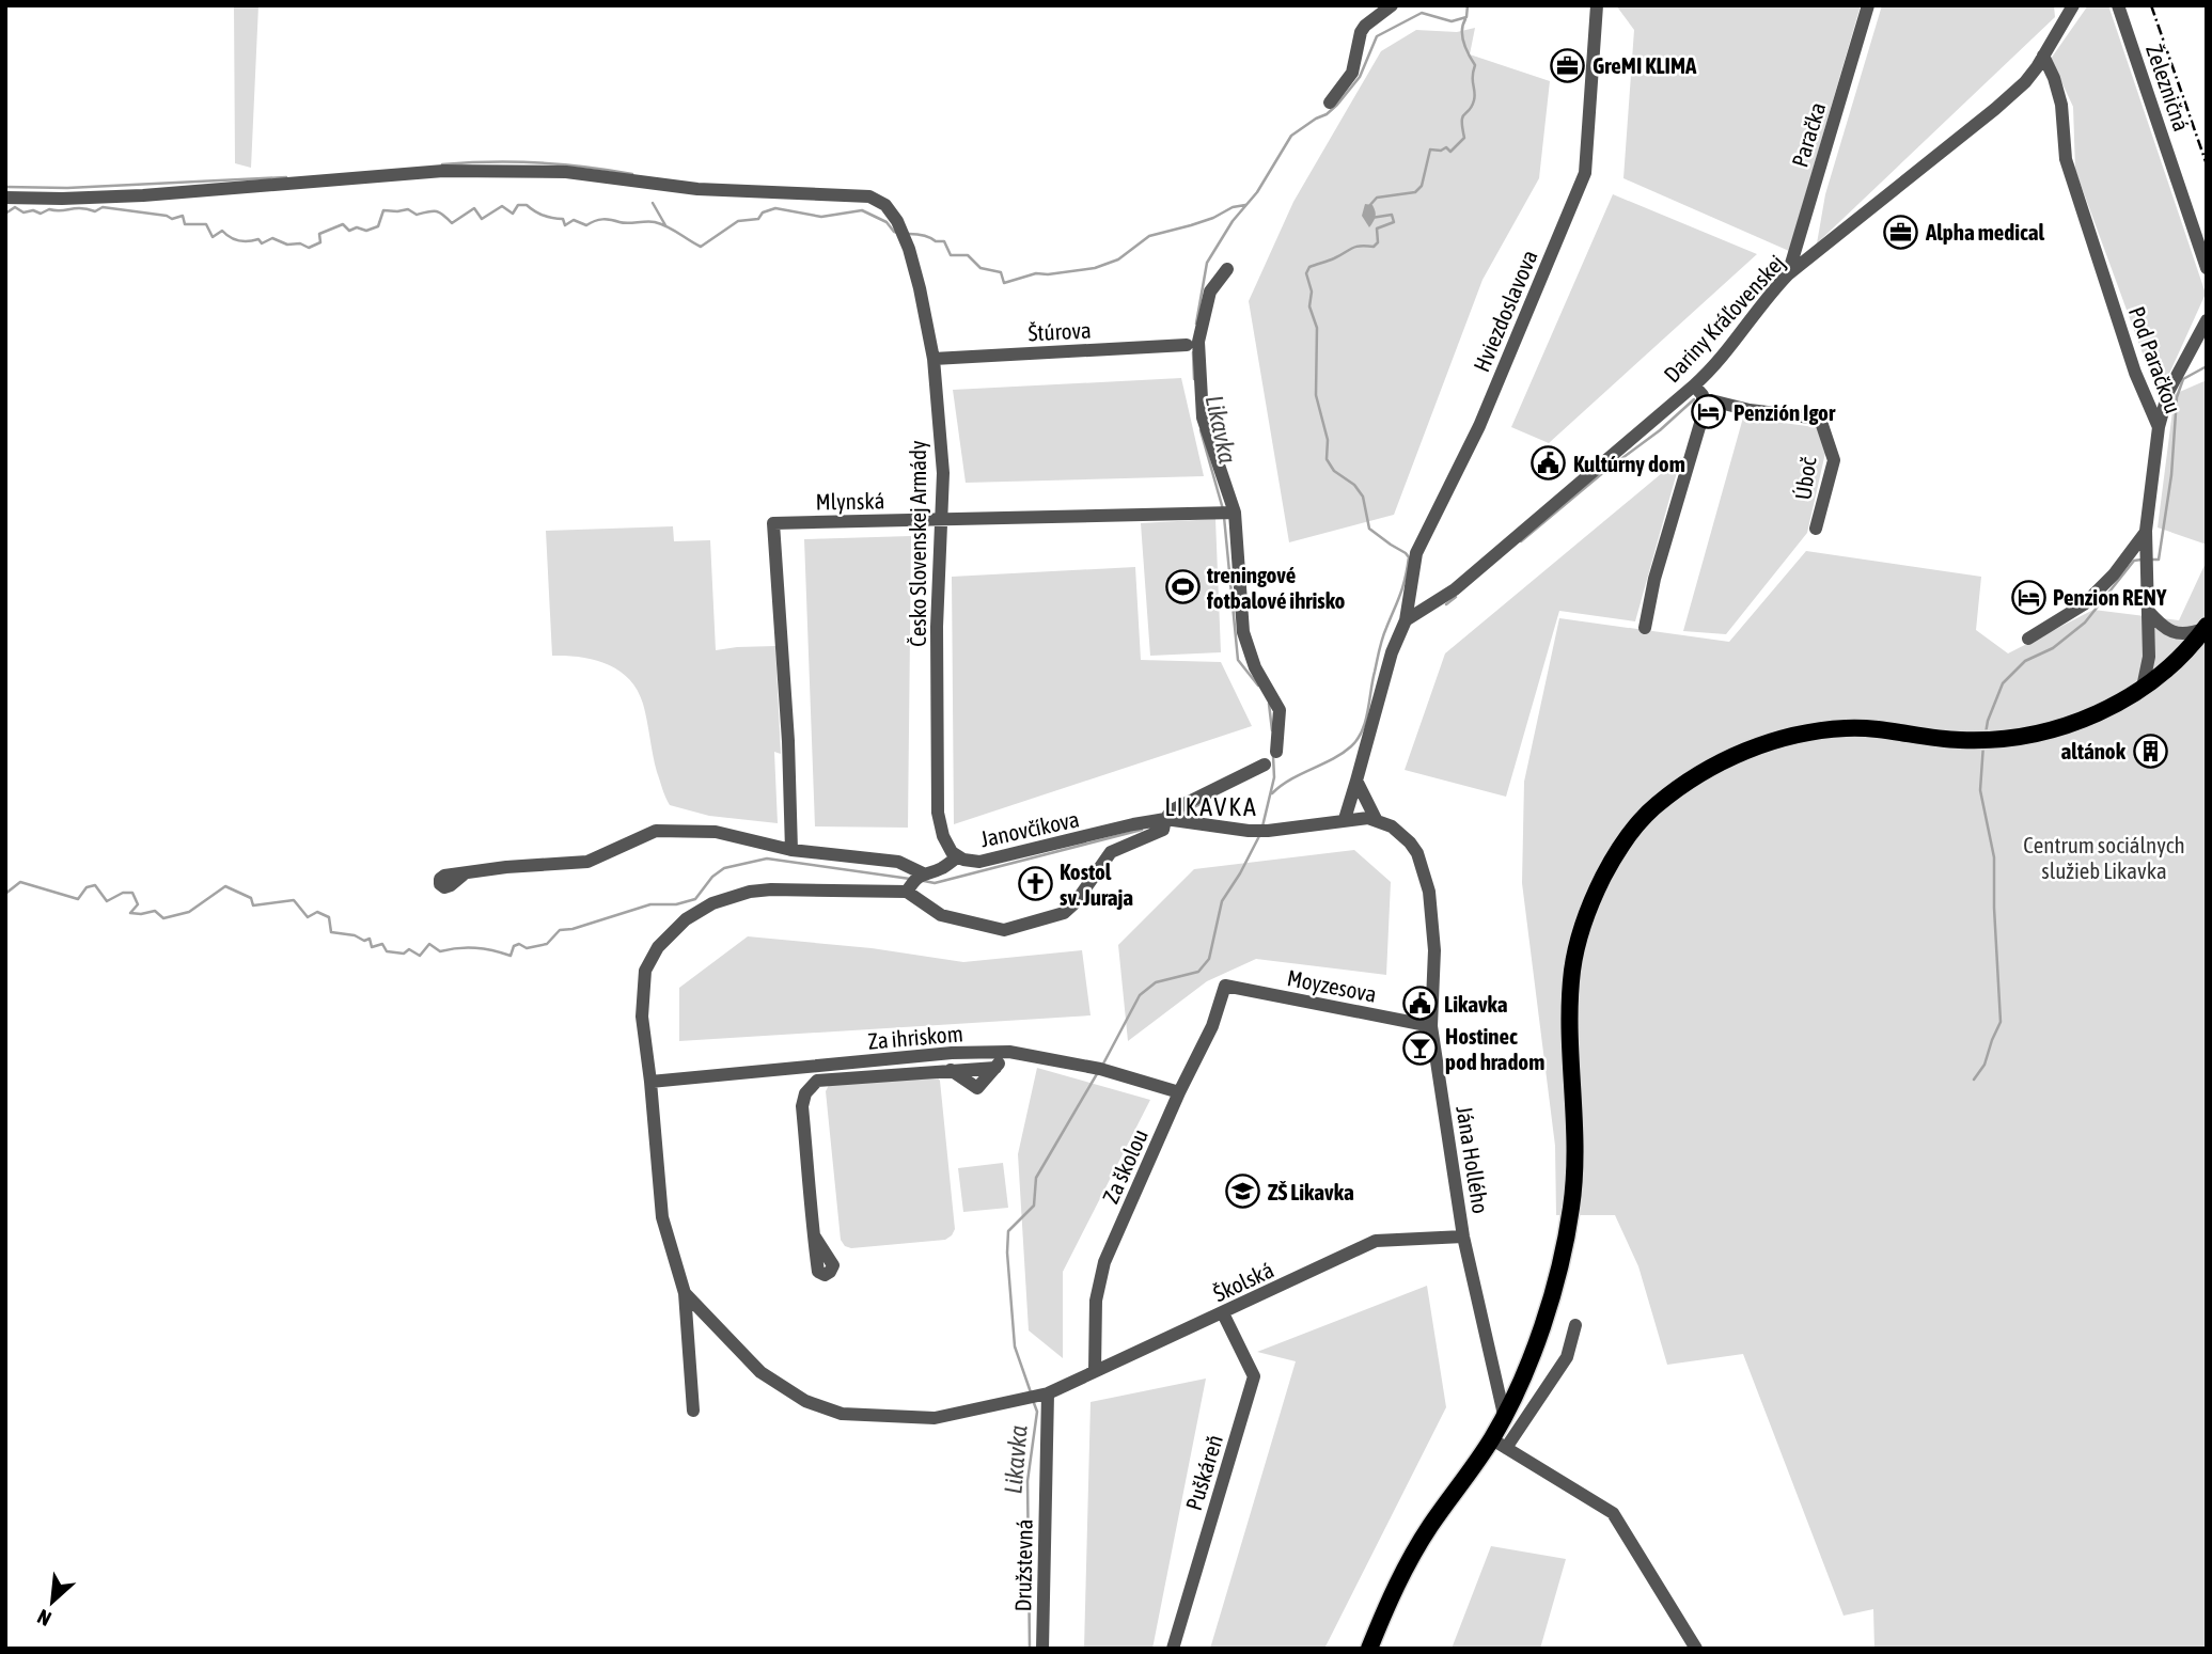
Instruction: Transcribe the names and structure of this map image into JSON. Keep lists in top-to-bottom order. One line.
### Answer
{"streets":{"street":["Železničná","Paračka","Hviezdoslavova","Dariny Kráľovenskej","Štúrova","Pod Paračkou","Úboč","Mlynská","Česko Slovenskej Armády","Janovčíkova","Moyzesova","Za ihriskom","Jána Hollého","Za školou","Školská","Puškáreň","Družstevná"]},"crossings":[["Paračka","Dariny Kráľovenskej"],["Hviezdoslavova","Dariny Kráľovenskej"],["Dariny Kráľovenskej","Pod Paračkou"],["Štúrova","Česko Slovenskej Armády"],["Mlynská","Česko Slovenskej Armády"],["Česko Slovenskej Armády","Janovčíkova"],["Janovčíkova","Jána Hollého"],["Moyzesova","Jána Hollého"],["Moyzesova","Za školou"],["Za ihriskom","Za školou"],["Jána Hollého","Školská"],["Za školou","Školská"],["Školská","Puškáreň"],["Školská","Družstevná"]],"districts":["LIKAVKA"],"water":["Likavka"],"parks":["Centrum sociálnych služieb Likavka"],"places":{"office":["GreMI KLIMA","Alpha medical"],"hotel":["Penzión Igor","Penzion RENY"],"public building":["Kultúrny dom","Likavka"],"sports":["treningové fotbalové ihrisko"],"building":["altánok"],"church":["Kostol sv. Juraja"],"bar":["Hostinec pod hradom"],"school or university":["ZŠ Likavka"]},"north":"bottom left"}
